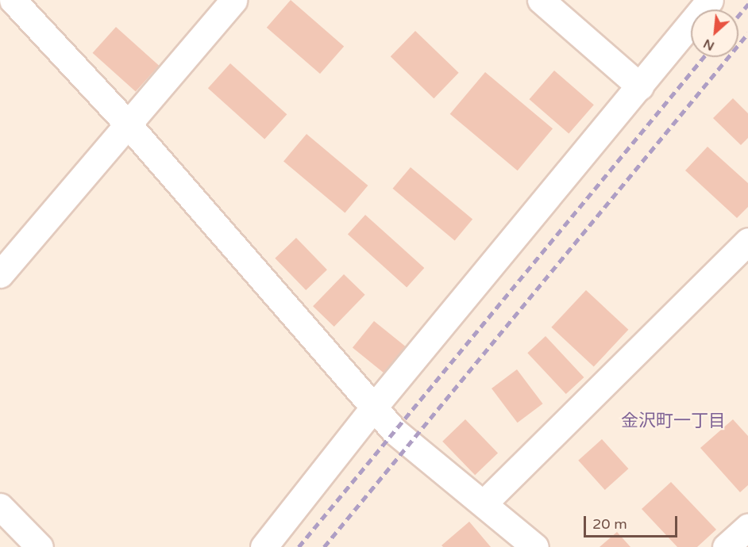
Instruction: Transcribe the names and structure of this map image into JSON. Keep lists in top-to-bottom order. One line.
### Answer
{"districts":["金沢町一丁目"],"scale_bar":"20 m","north":"bottom left"}
